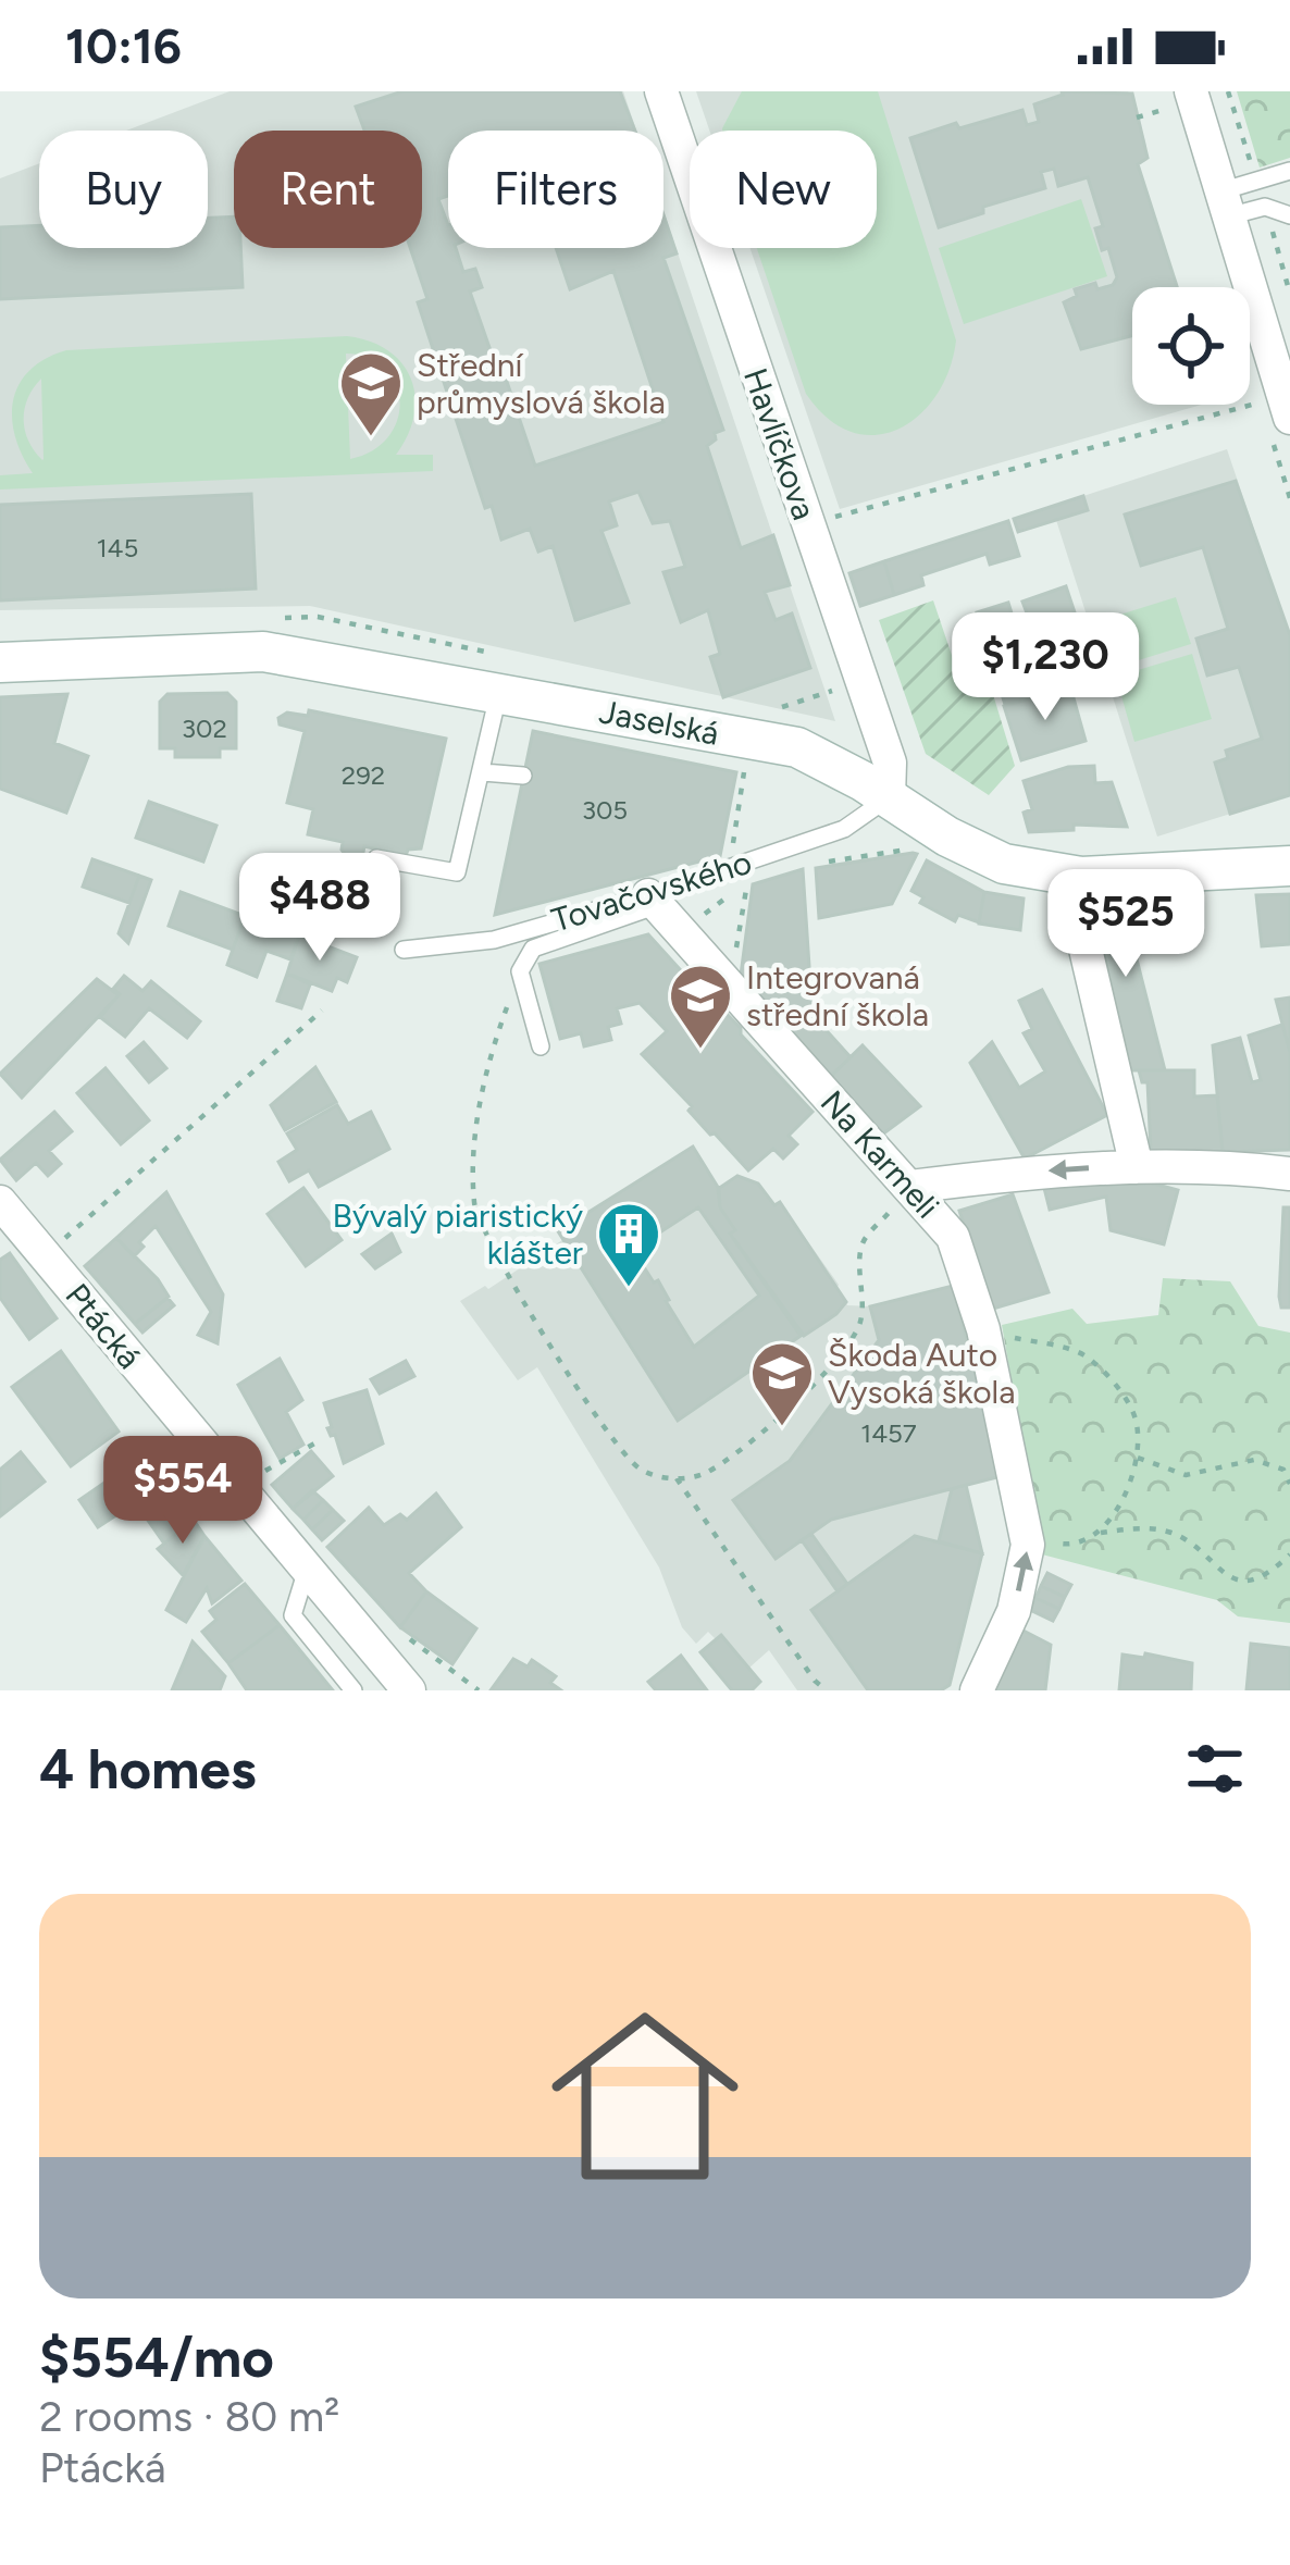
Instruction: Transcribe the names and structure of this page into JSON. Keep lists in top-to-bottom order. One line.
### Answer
{"streets":{"street":["Havlíčkova","Jaselská","Na Karmeli","Ptácká"],"lane":["Tovačovského"]},"crossings":[["Havlíčkova","Jaselská"],["Havlíčkova","Tovačovského"],["Jaselská","Tovačovského"],["Tovačovského","Na Karmeli"]],"places":{"school or university":["Střední průmyslová škola","Integrovaná střední škola","Škoda Auto Vysoká škola"],"building":["Bývalý piaristický klášter"]},"house_numbers":["145","302","292","305","1457"],"page":{"status":"10:16","chip":["Buy","Rent","Filters","New"],"price":["$1,230","$488","$525","$554"],"heading":"4 homes","list":[{"name":"$554/mo","note":"2 rooms · 80 m² · Ptácká"}]}}
